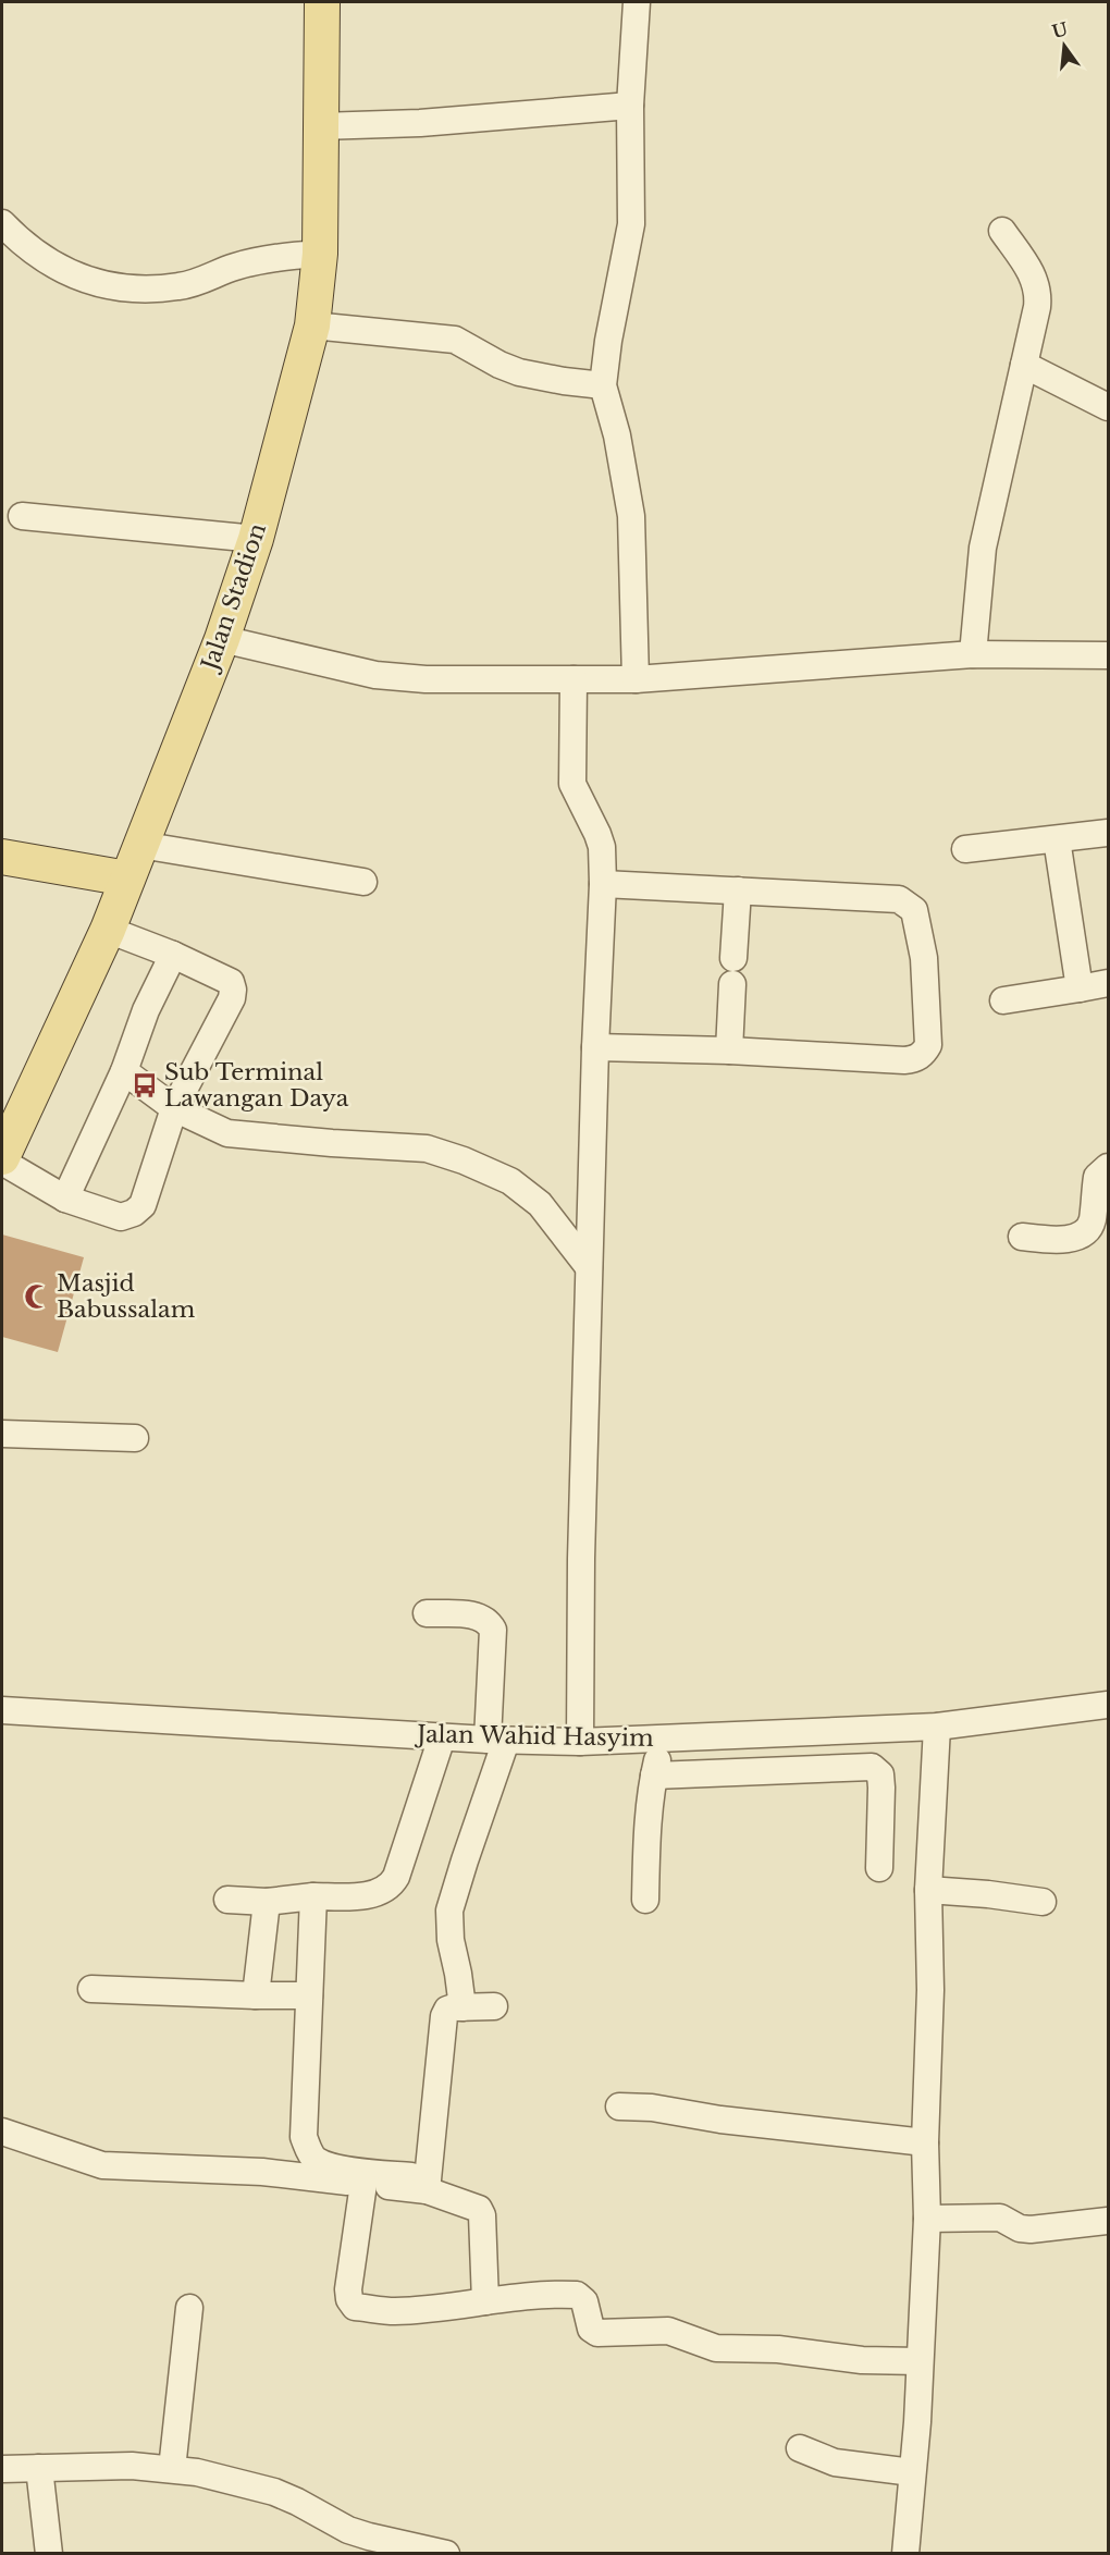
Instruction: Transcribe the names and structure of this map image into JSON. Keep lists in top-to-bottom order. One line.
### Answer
{"streets":{"main road":["Jalan Stadion"],"street":["Jalan Wahid Hasyim"]},"places":{"bus stop":["Sub Terminal Lawangan Daya"],"mosque":["Masjid Babussalam"]},"north":"top"}
